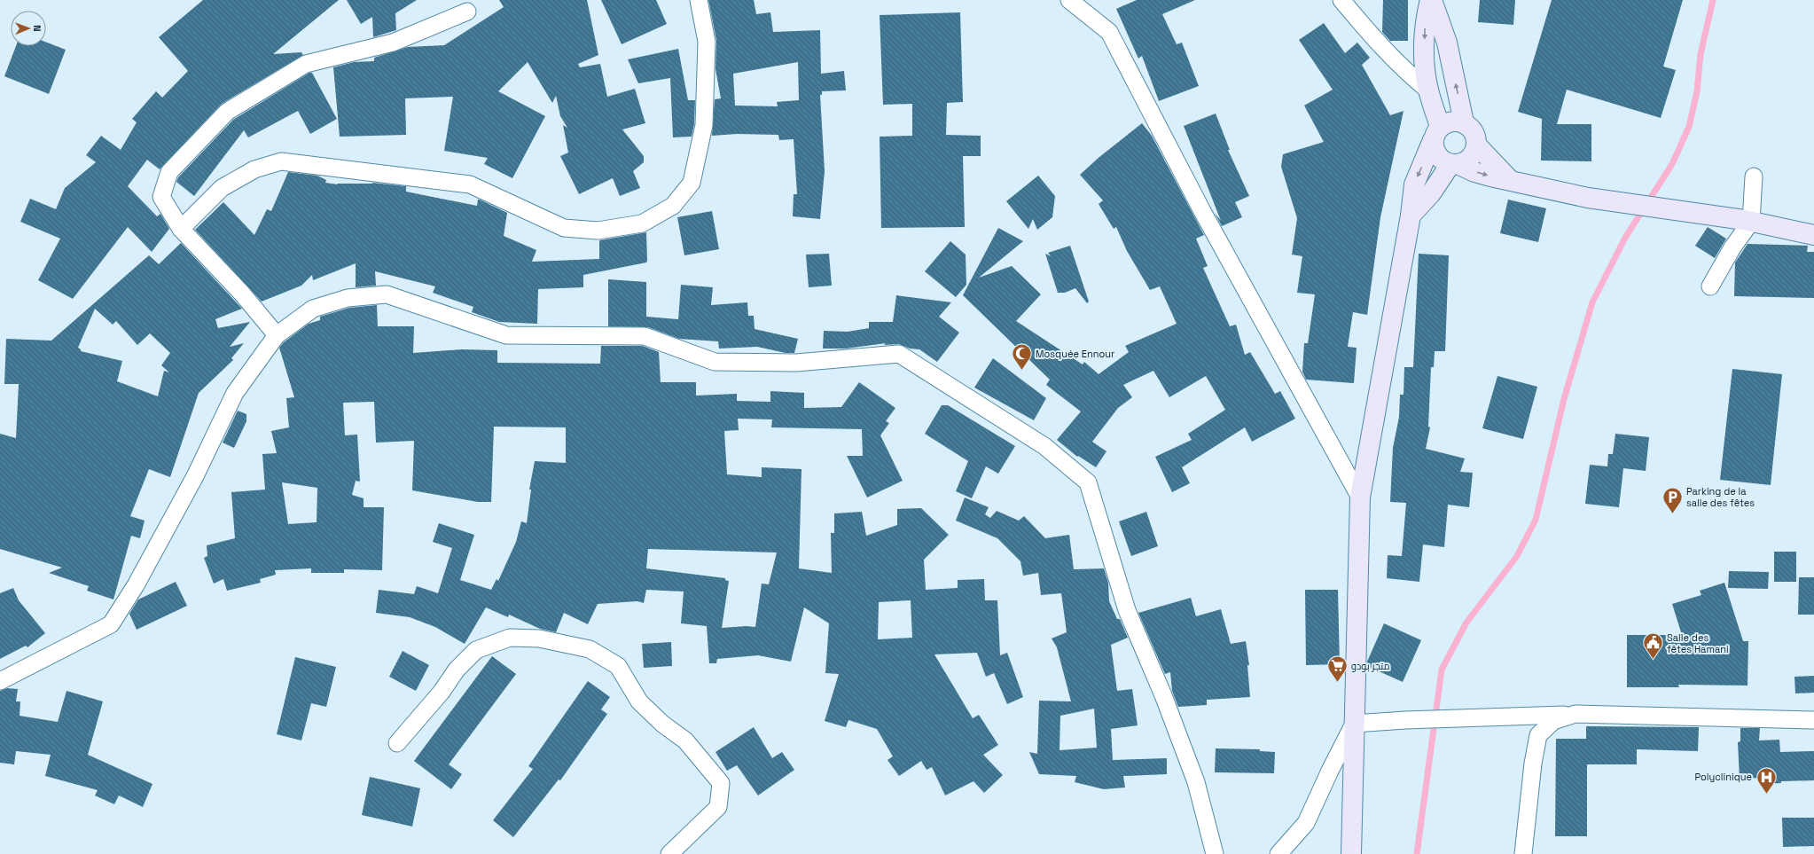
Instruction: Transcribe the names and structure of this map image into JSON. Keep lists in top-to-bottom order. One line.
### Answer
{"places":{"mosque":["Mosquée Ennour"],"parking":["Parking de la salle des fêtes"],"public building":["Salle des fêtes Hamani"],"supermarket":["متجر بودو"],"hospital":["Polyclinique"]},"north":"right"}
